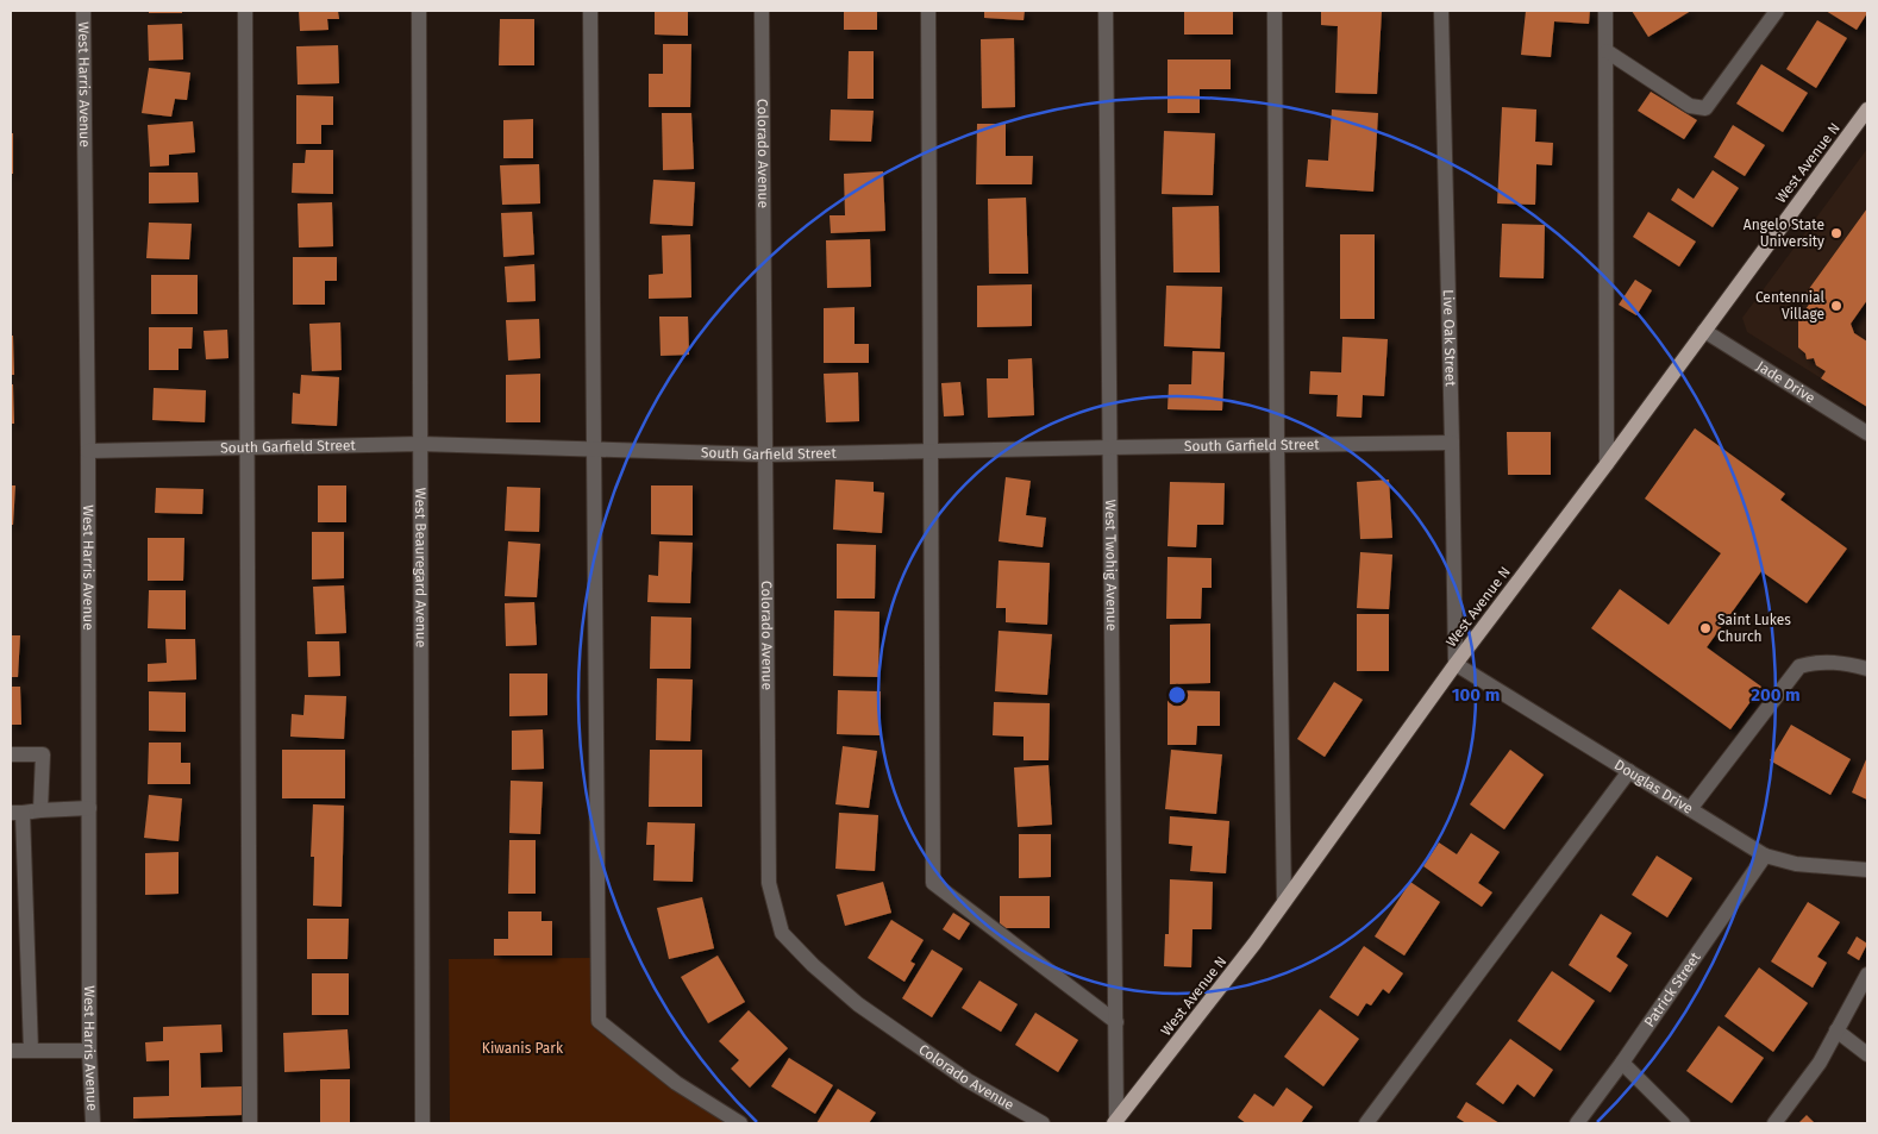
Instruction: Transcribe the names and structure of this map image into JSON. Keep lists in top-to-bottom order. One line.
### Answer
{"streets":{"main road":["West Avenue N"],"street":["West Harris Avenue","Colorado Avenue","Live Oak Street","Jade Drive","South Garfield Street","West Twohig Avenue","West Beauregard Avenue","Douglas Drive","Patrick Street"]},"crossings":[["West Harris Avenue","South Garfield Street"],["Colorado Avenue","South Garfield Street"],["West Avenue N","Live Oak Street"],["West Avenue N","Jade Drive"],["West Avenue N","West Twohig Avenue"],["West Avenue N","Douglas Drive"],["Live Oak Street","South Garfield Street"],["Live Oak Street","Douglas Drive"],["South Garfield Street","West Twohig Avenue"],["South Garfield Street","West Beauregard Avenue"],["Douglas Drive","Patrick Street"]],"parks":["Kiwanis Park"],"places":["Angelo State University","Centennial Village","Saint Lukes Church"],"rings":["100 m","200 m"]}
